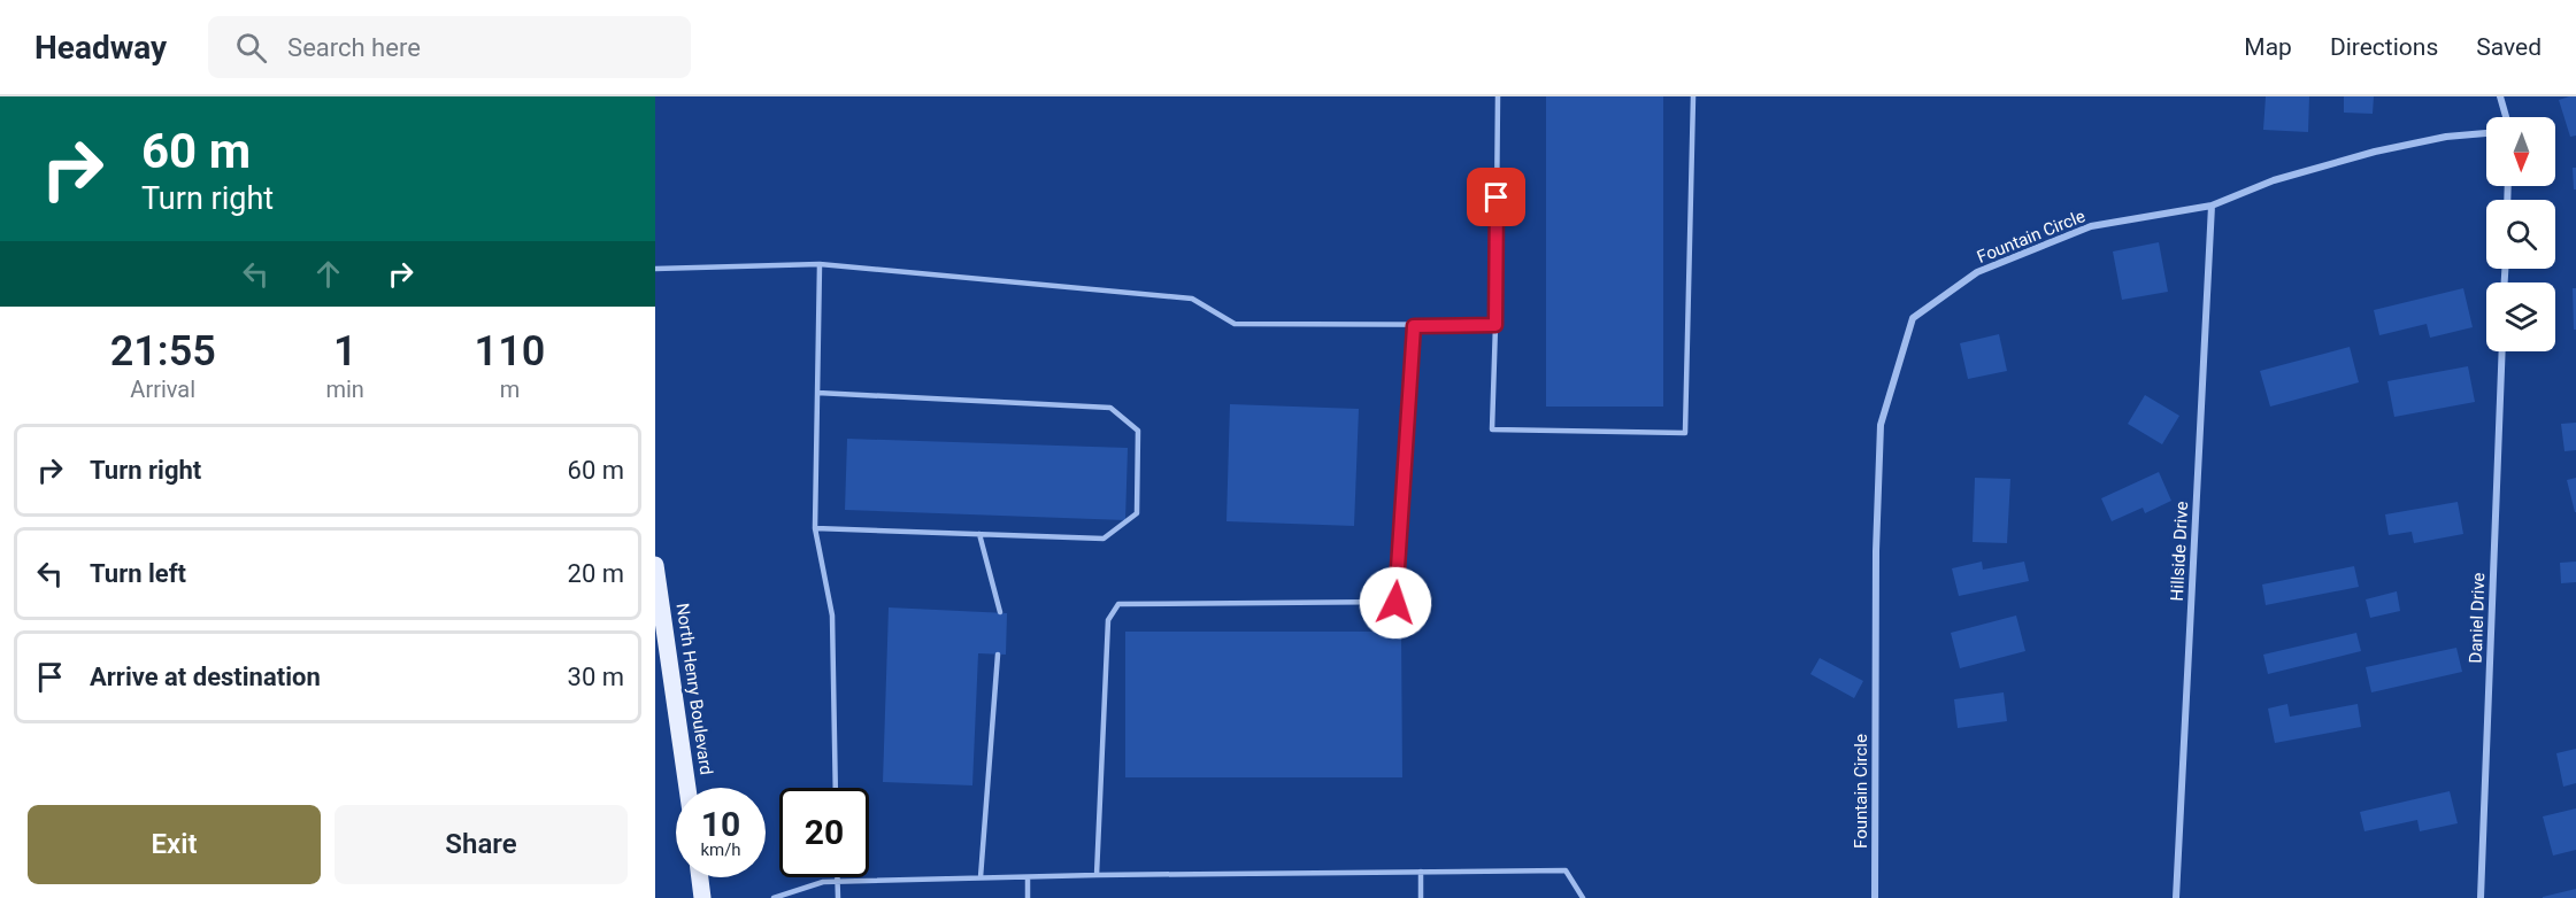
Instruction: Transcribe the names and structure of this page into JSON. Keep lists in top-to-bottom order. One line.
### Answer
{"streets":{"main road":["North Henry Boulevard"],"street":["Fountain Circle","Hillside Drive","Daniel Drive"]},"crossings":[["Fountain Circle","Hillside Drive"]],"north":"bottom","page":{"header":"Headway","search":"Search here","nav":["Map","Directions","Saved"],"turn":["60 m","Turn right"],"eta":["21:55","Arrival","1","min","110","m"],"list":[{"name":"Turn right","value":"60 m"},{"name":"Turn left","value":"20 m"},{"name":"Arrive at destination","value":"30 m"}],"speed":"10 km/h","limit":"20","buttons":["Exit","Share"]}}
